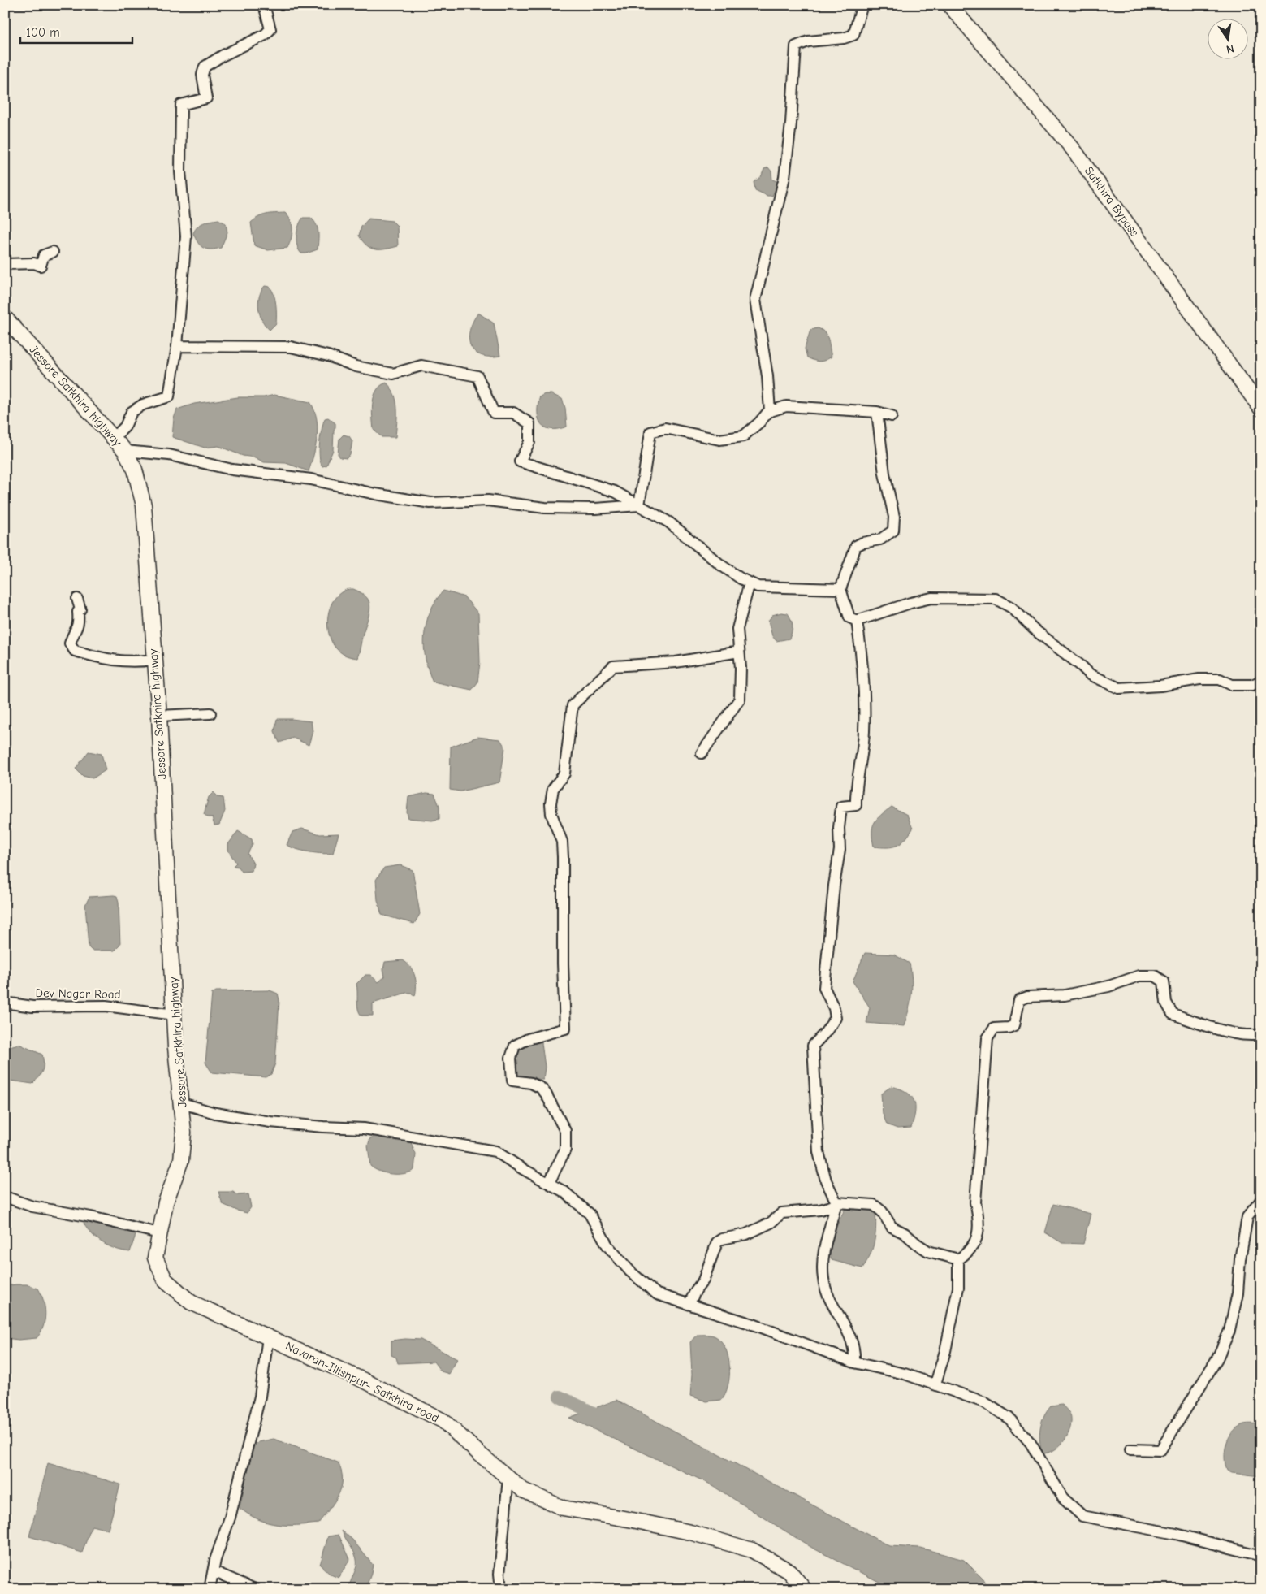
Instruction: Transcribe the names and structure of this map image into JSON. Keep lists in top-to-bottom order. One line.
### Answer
{"streets":{"highway":["Satkhira Bypass","Jessore Satkhira highway","Navaran-Illishpur- Satkhira road"],"street":["Dev Nagar Road"]},"crossings":[["Jessore Satkhira highway","Dev Nagar Road"],["Jessore Satkhira highway","Navaran-Illishpur- Satkhira road"]],"scale_bar":"100 m","north":"bottom"}
